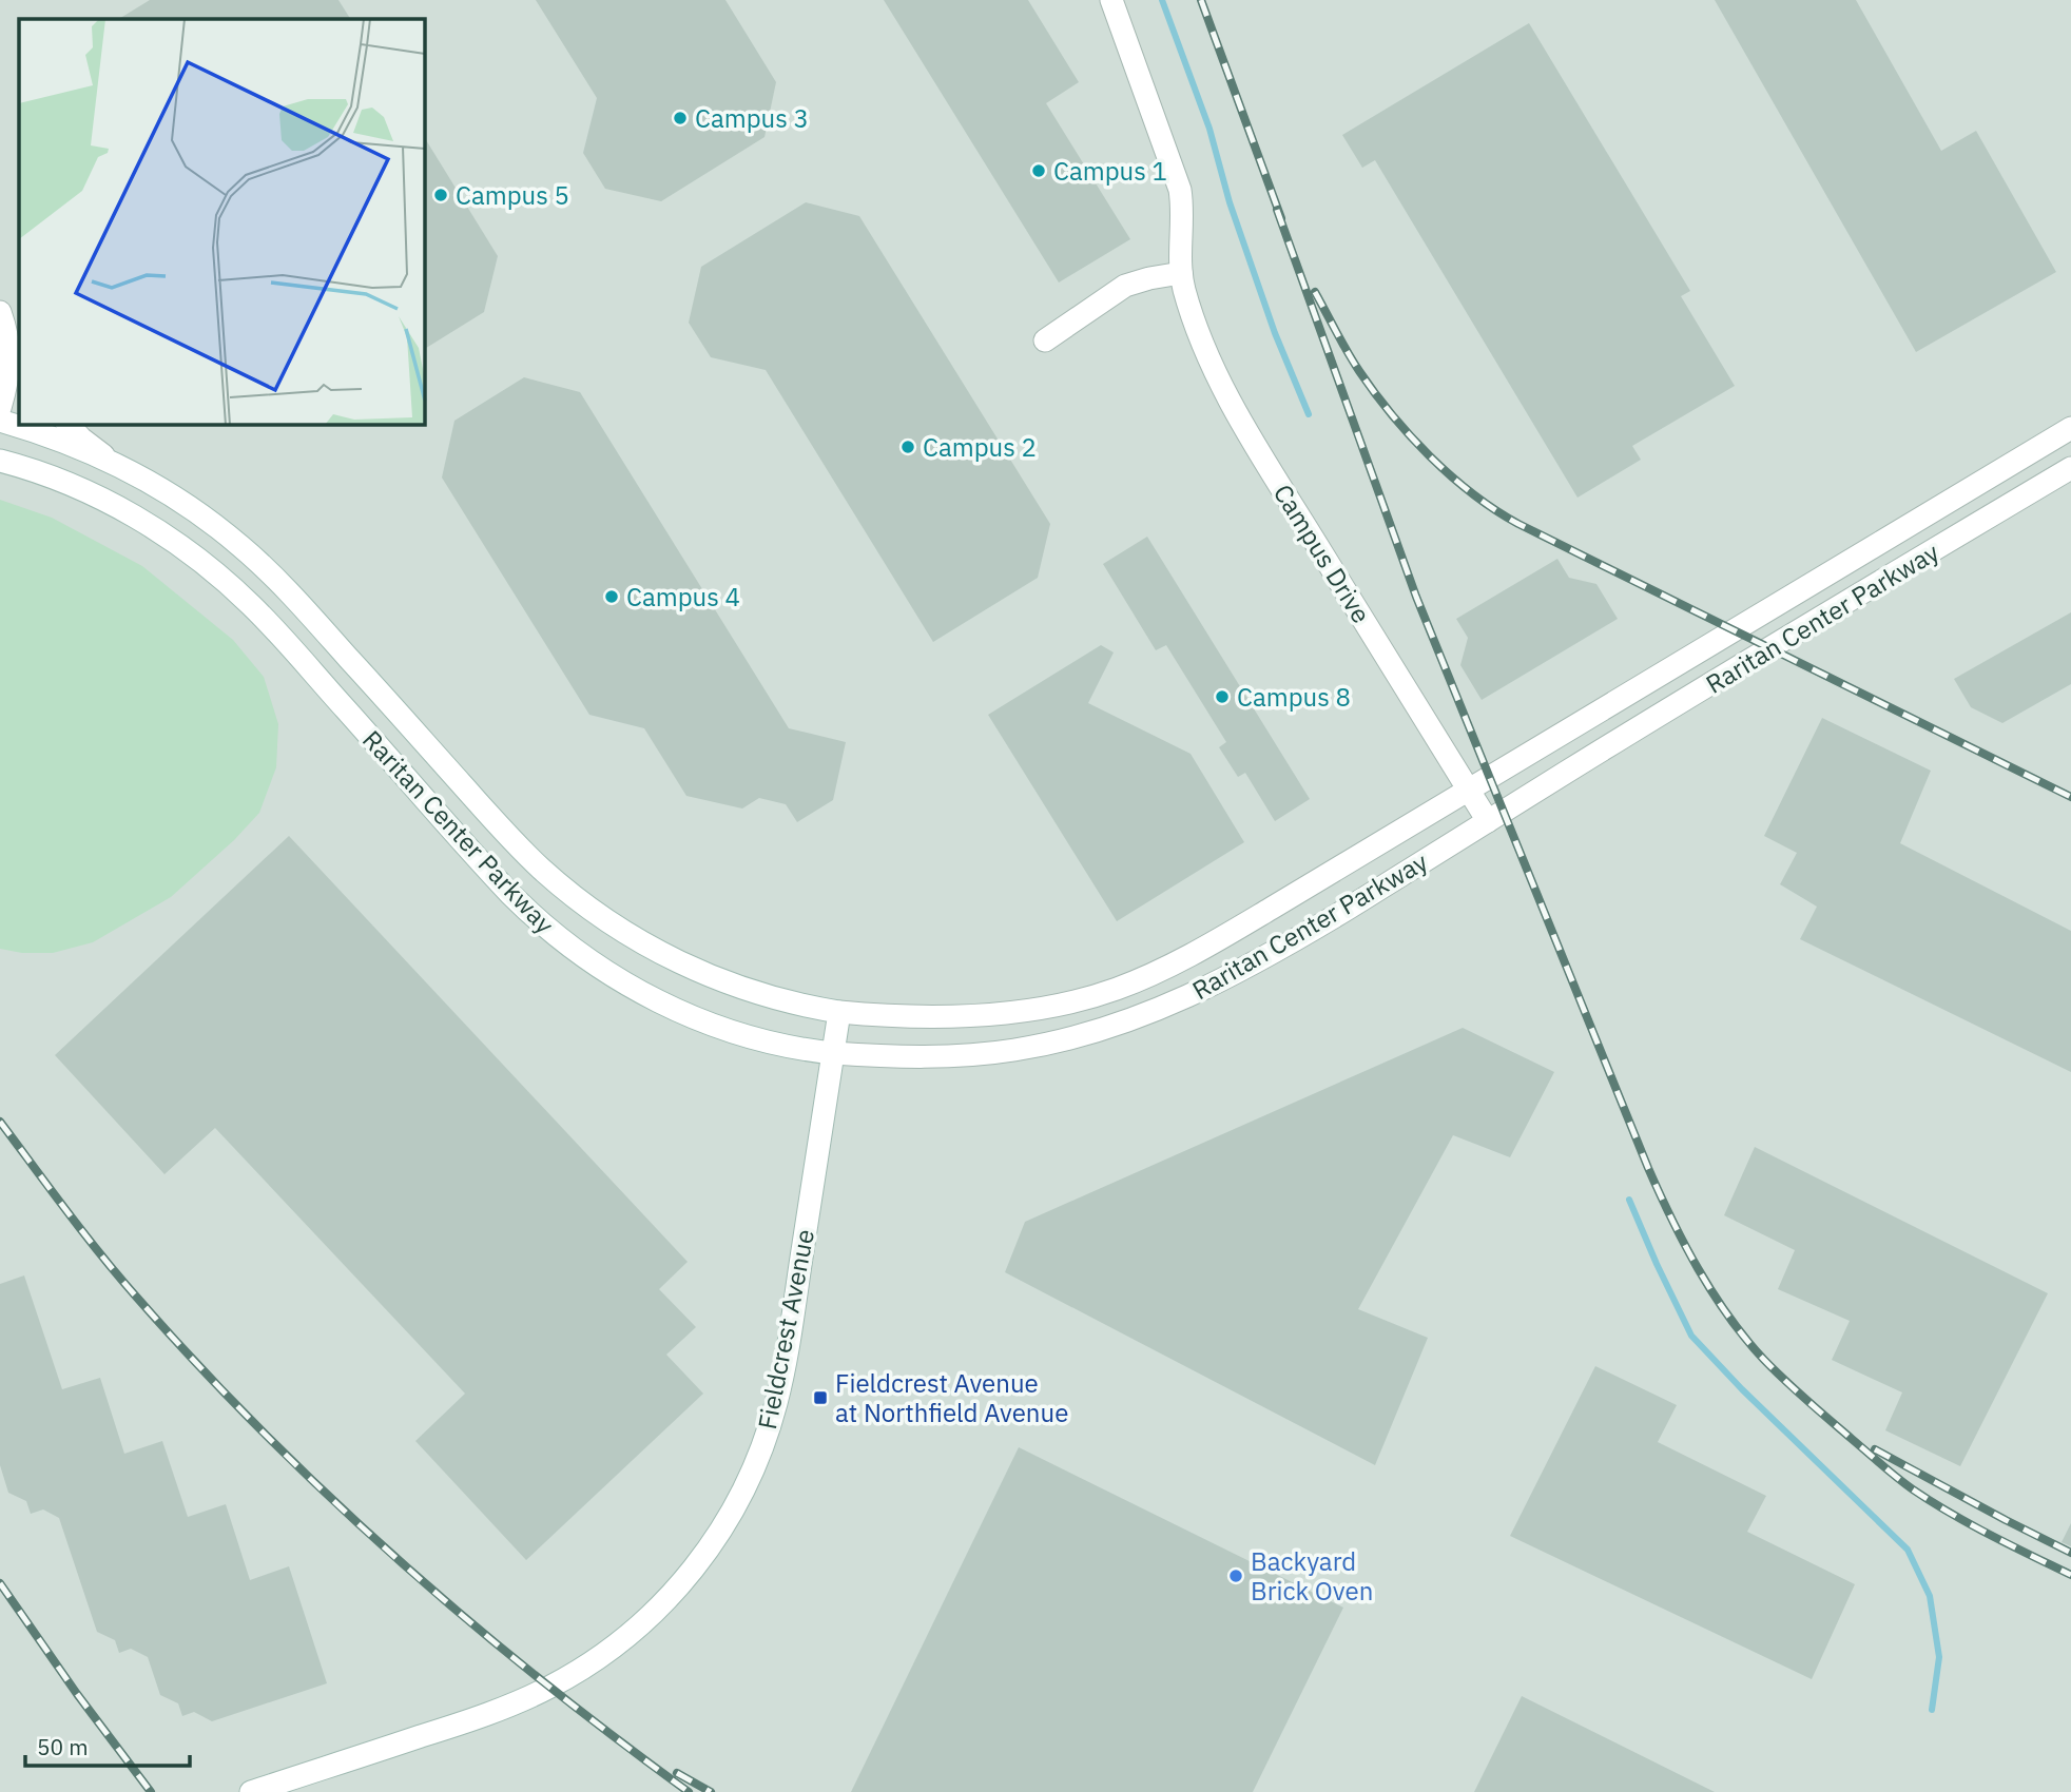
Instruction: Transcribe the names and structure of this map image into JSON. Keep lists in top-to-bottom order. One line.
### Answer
{"streets":{"street":["Campus Drive","Raritan Center Parkway","Fieldcrest Avenue"]},"crossings":[["Campus Drive","Raritan Center Parkway"],["Raritan Center Parkway","Fieldcrest Avenue"]],"places":{"other":["Campus 3","Campus 1","Campus 5","Campus 2","Campus 4","Campus 8","Backyard Brick Oven"],"transit":["Fieldcrest Avenue at Northfield Avenue"]},"scale_bar":"50 m"}
